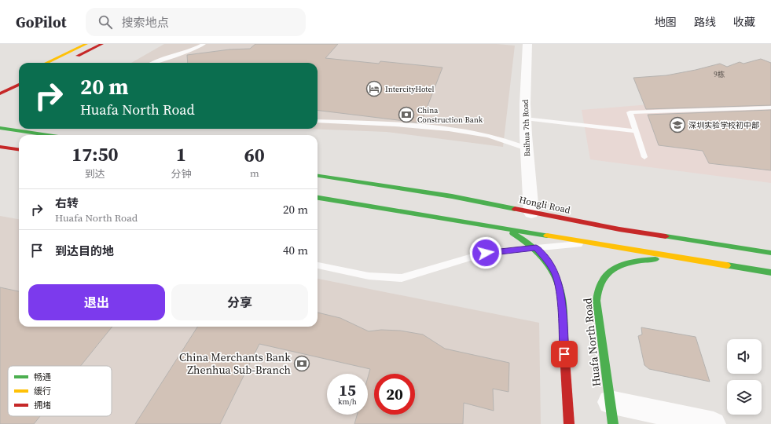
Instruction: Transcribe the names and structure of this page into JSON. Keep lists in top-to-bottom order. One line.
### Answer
{"streets":{"main road":["Hongli Road","Huafa North Road"],"street":["Baihua 7th Road"]},"crossings":[["Baihua 7th Road","Hongli Road"]],"places":{"hotel":["IntercityHotel"],"bank":["China Construction Bank","China Merchants Bank Zhenhua Sub-Branch"],"school or university":["深圳实验学校初中部"]},"house_numbers":["9栋"],"legend":["畅通","缓行","拥堵"],"page":{"header":"GoPilot","search":"搜索地点","nav":["地图","路线","收藏"],"turn":["20 m","Huafa North Road"],"eta":["17:50","到达","1","分钟","60","m"],"list":[{"name":"右转","note":"Huafa North Road","value":"20 m"},{"name":"到达目的地","value":"40 m"}],"buttons":["退出","分享"],"speed":"15 km/h","limit":"20"}}
